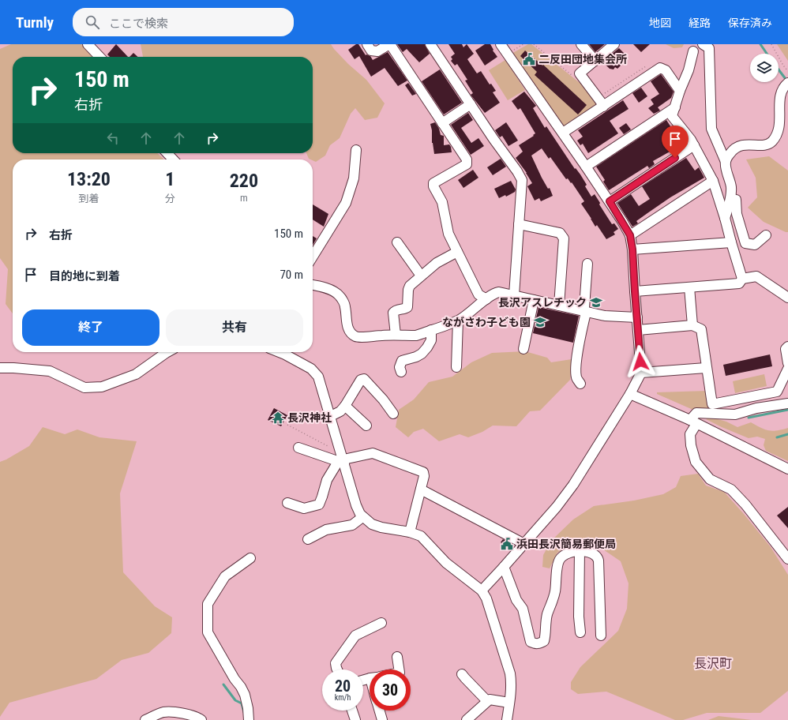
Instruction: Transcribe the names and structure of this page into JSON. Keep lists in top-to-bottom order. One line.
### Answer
{"districts":["長沢町"],"places":{"public building":["二反田団地集会所","浜田長沢簡易郵便局"],"school or university":["長沢アスレチック","ながさわ子ども園"],"temple":["長沢神社"]},"page":{"header":"Turnly","search":"ここで検索","nav":["地図","経路","保存済み"],"turn":["150 m","右折"],"eta":["13:20","到着","1","分","220","m"],"list":[{"name":"右折","value":"150 m"},{"name":"目的地に到着","value":"70 m"}],"buttons":["終了","共有"],"speed":"20 km/h","limit":"30"}}
